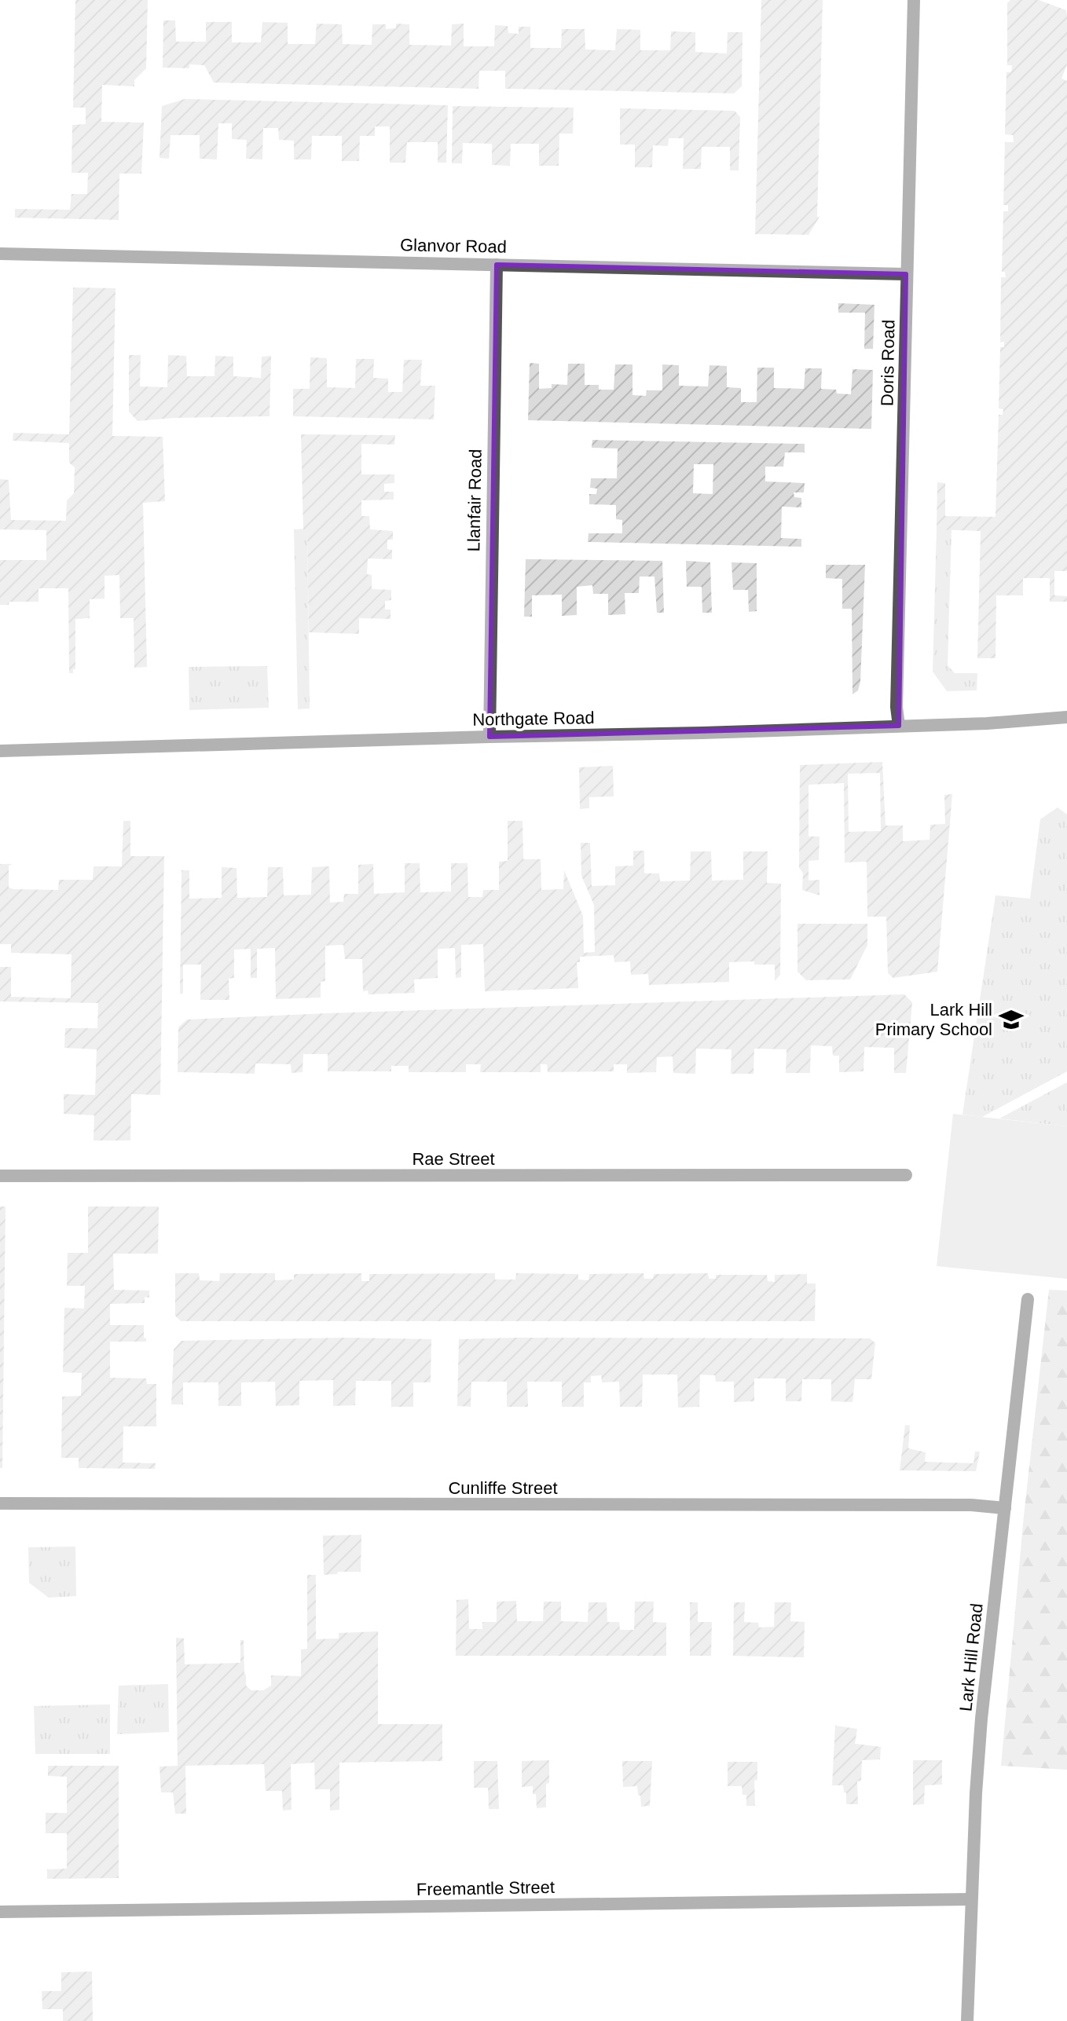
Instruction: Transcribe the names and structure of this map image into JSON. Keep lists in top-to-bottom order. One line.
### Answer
{"streets":{"street":["Glanvor Road","Doris Road","Llanfair Road","Northgate Road","Rae Street","Cunliffe Street","Lark Hill Road","Freemantle Street"]},"crossings":[["Glanvor Road","Doris Road"],["Glanvor Road","Llanfair Road"],["Doris Road","Northgate Road"],["Llanfair Road","Northgate Road"],["Cunliffe Street","Lark Hill Road"],["Lark Hill Road","Freemantle Street"]],"places":{"school or university":["Lark Hill Primary School"]}}
